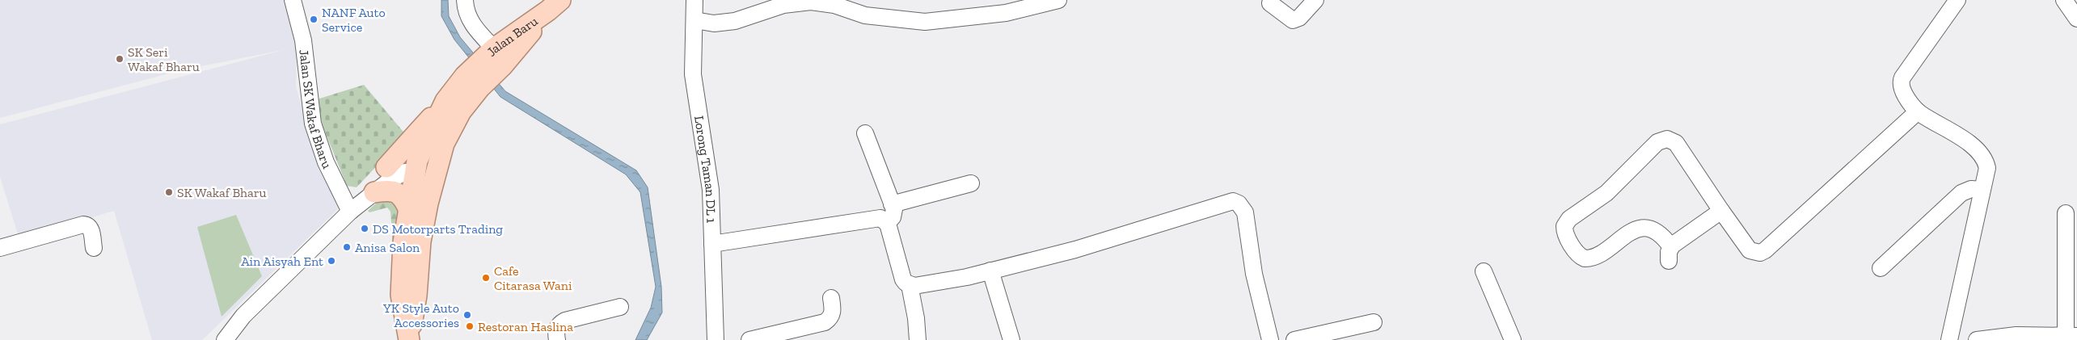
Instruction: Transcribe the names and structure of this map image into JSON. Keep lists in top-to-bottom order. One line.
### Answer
{"streets":{"main road":["Jalan Baru"],"street":["Jalan SK Wakaf Bharu","Lorong Taman DL 1"]},"places":["NANF Auto Service","SK Seri Wakaf Bharu","SK Wakaf Bharu","DS Motorparts Trading","Anisa Salon","Ain Aisyah Ent","Cafe Citarasa Wani","YK Style Auto Accessories","Restoran Haslina"]}
